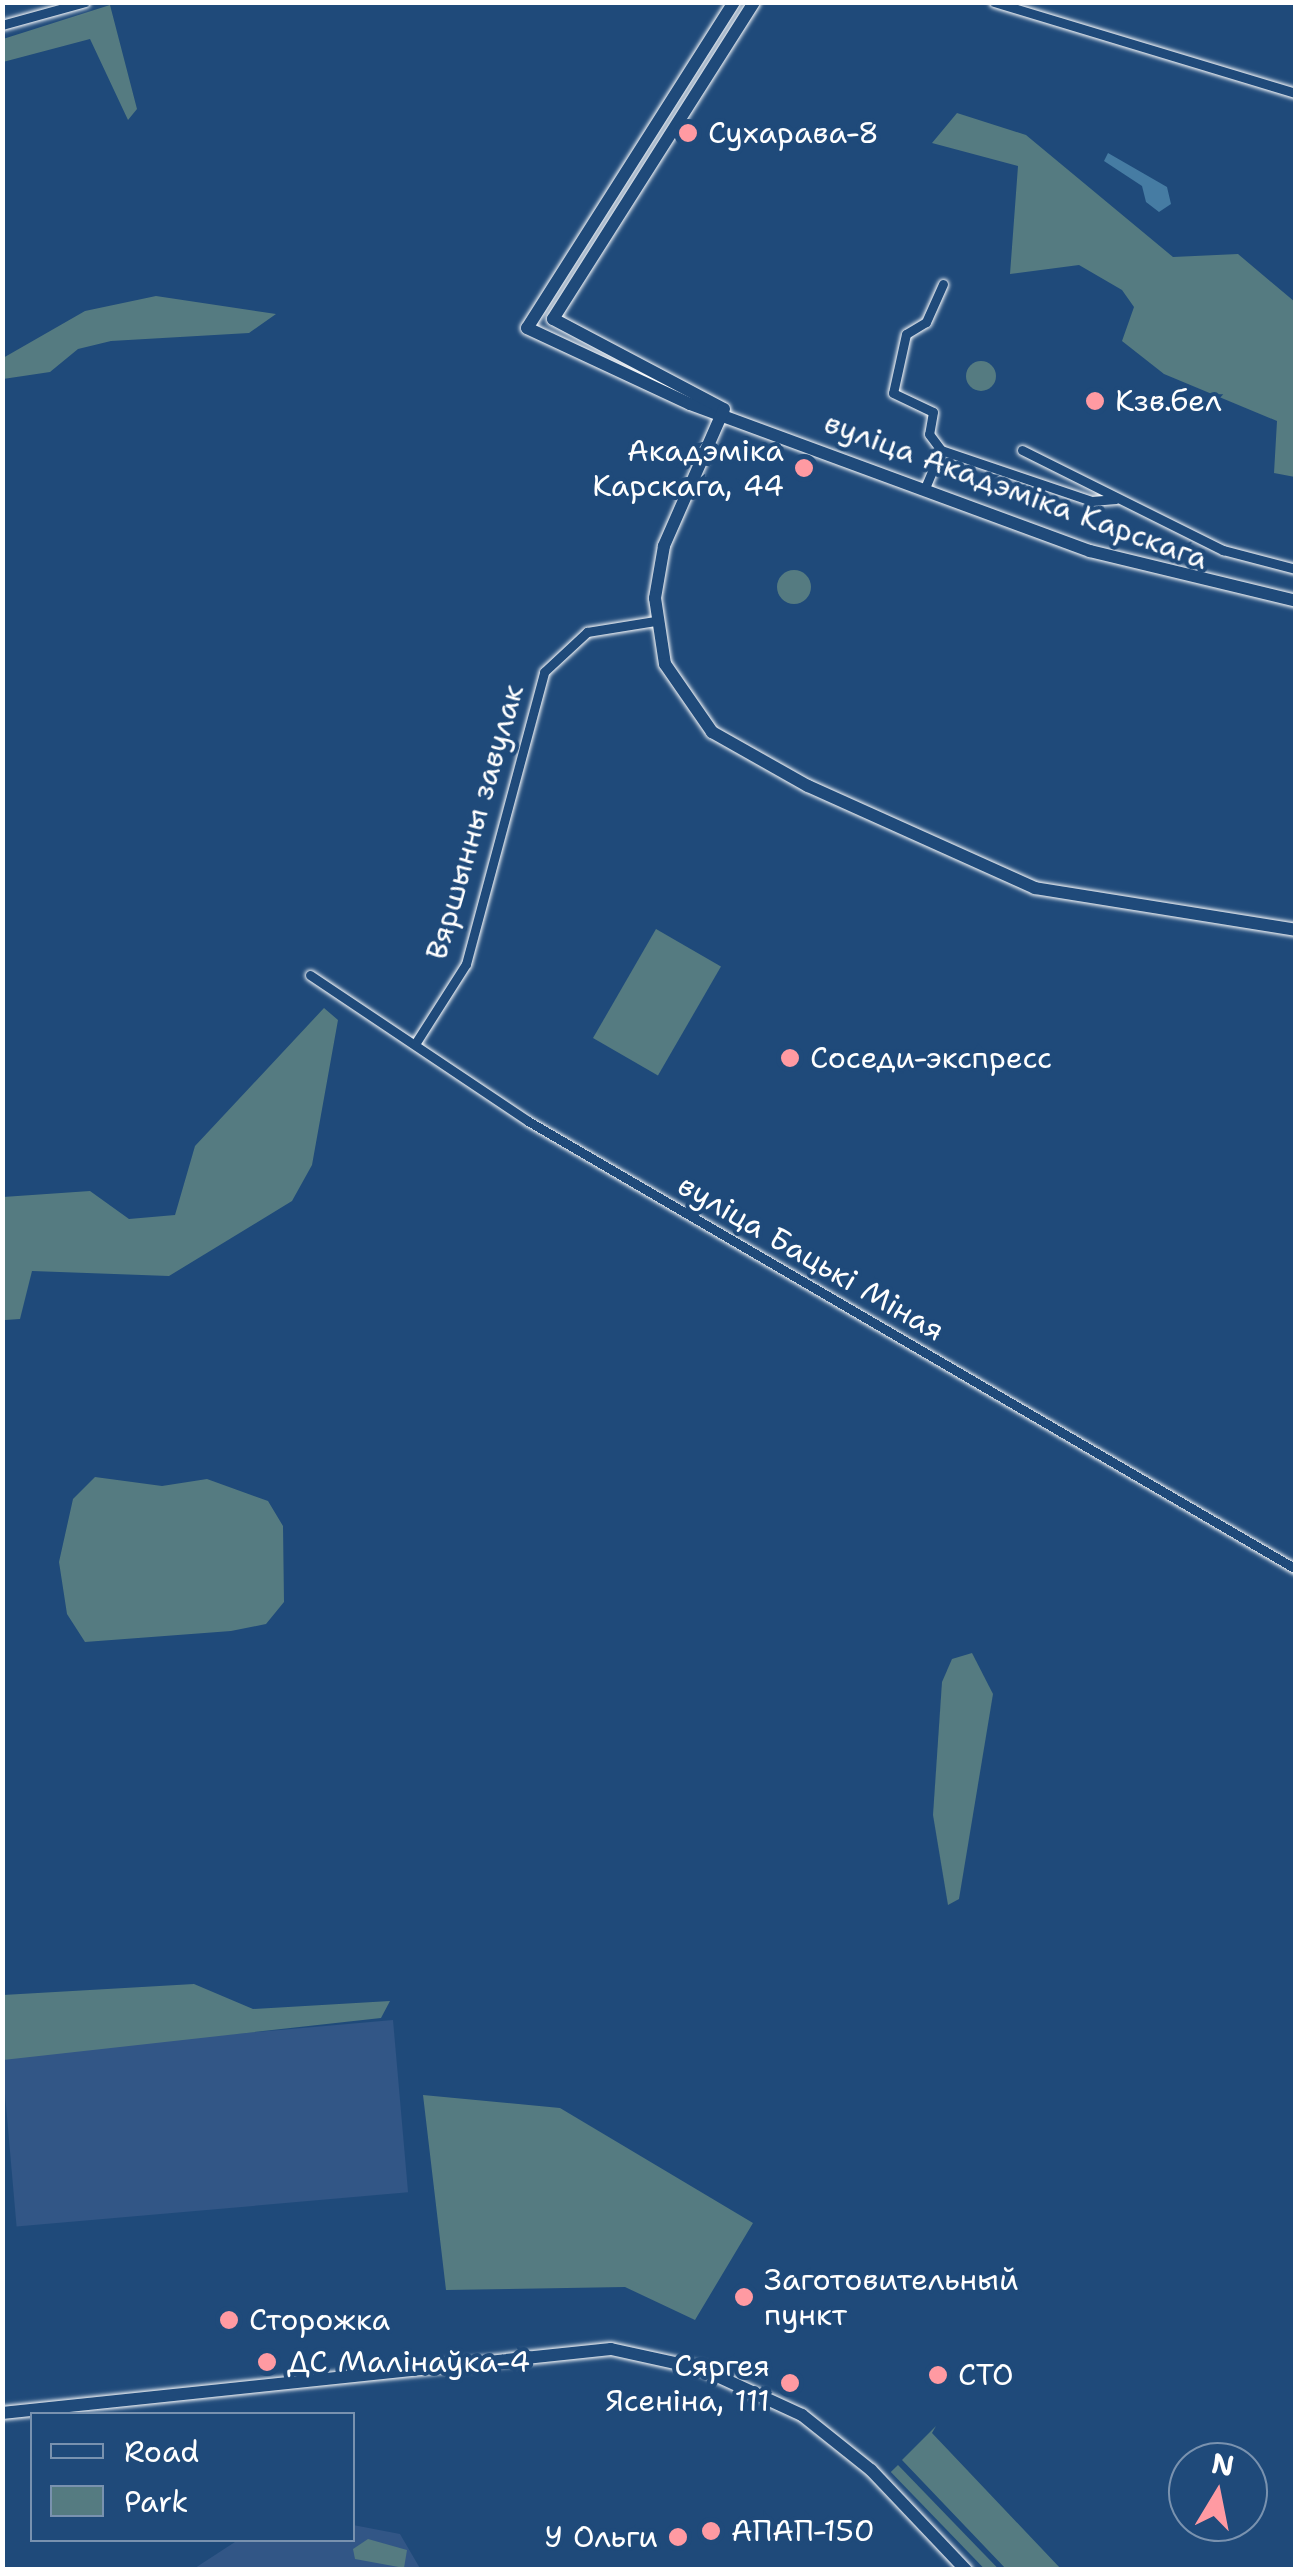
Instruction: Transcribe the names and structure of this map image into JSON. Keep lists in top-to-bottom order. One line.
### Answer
{"streets":{"main road":["вуліца Акадэміка Карскага"],"street":["Вяршынны завулак","вуліца Бацькі Міная"]},"crossings":[["Вяршынны завулак","вуліца Бацькі Міная"]],"places":["Сухарава-8","Кзв.бел","Акадэміка Карскага, 44","Соседи-экспресс","Заготовительный пункт","Сторожка","ДС Малінаўка-4","СТО","Сяргея Ясеніна, 111","АПАП-150","У Ольги"],"legend":["Road","Park"],"north":"top"}
